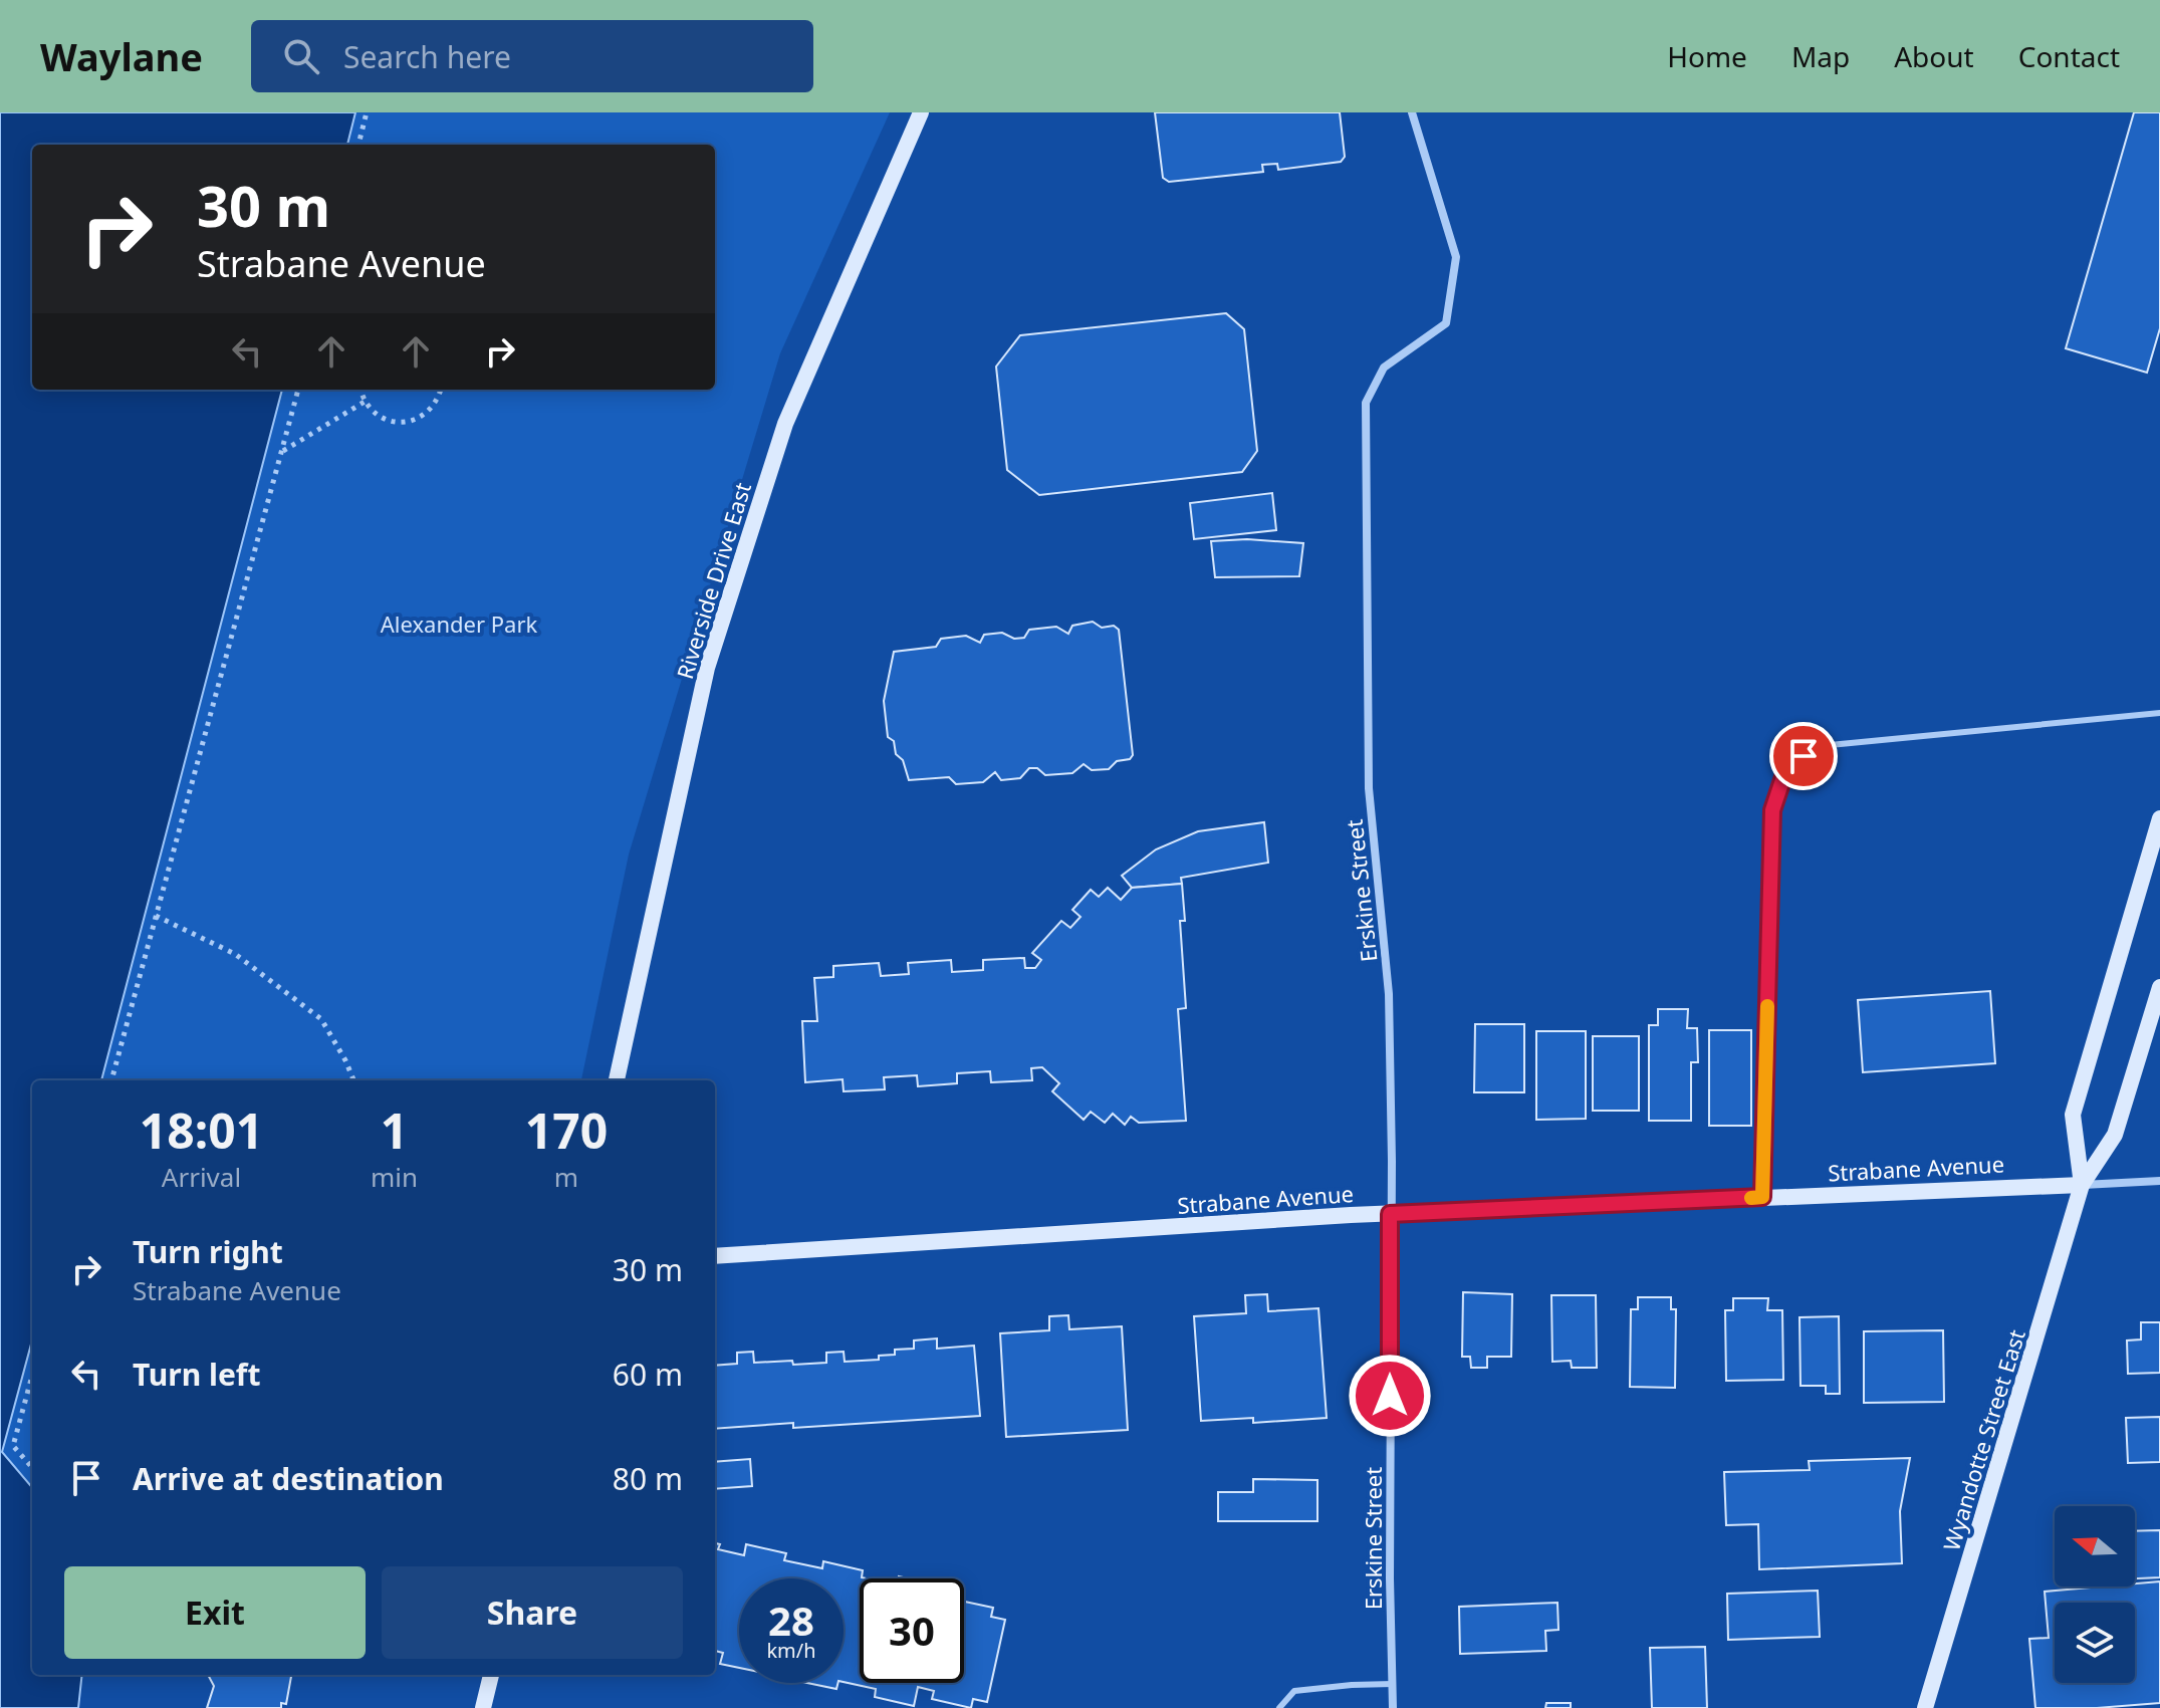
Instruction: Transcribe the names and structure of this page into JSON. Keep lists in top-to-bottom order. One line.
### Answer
{"streets":{"main road":["Riverside Drive East","Strabane Avenue","Wyandotte Street East"],"street":["Erskine Street"]},"crossings":[["Erskine Street","Strabane Avenue"],["Strabane Avenue","Wyandotte Street East"]],"parks":["Alexander Park"],"north":"left","page":{"header":"Waylane","search":"Search here","nav":["Home","Map","About","Contact"],"turn":["30 m","Strabane Avenue"],"eta":["18:01","Arrival","1","min","170","m"],"list":[{"name":"Turn right","note":"Strabane Avenue","value":"30 m"},{"name":"Turn left","value":"60 m"},{"name":"Arrive at destination","value":"80 m"}],"buttons":["Exit","Share"],"speed":"28 km/h","limit":"30"}}
